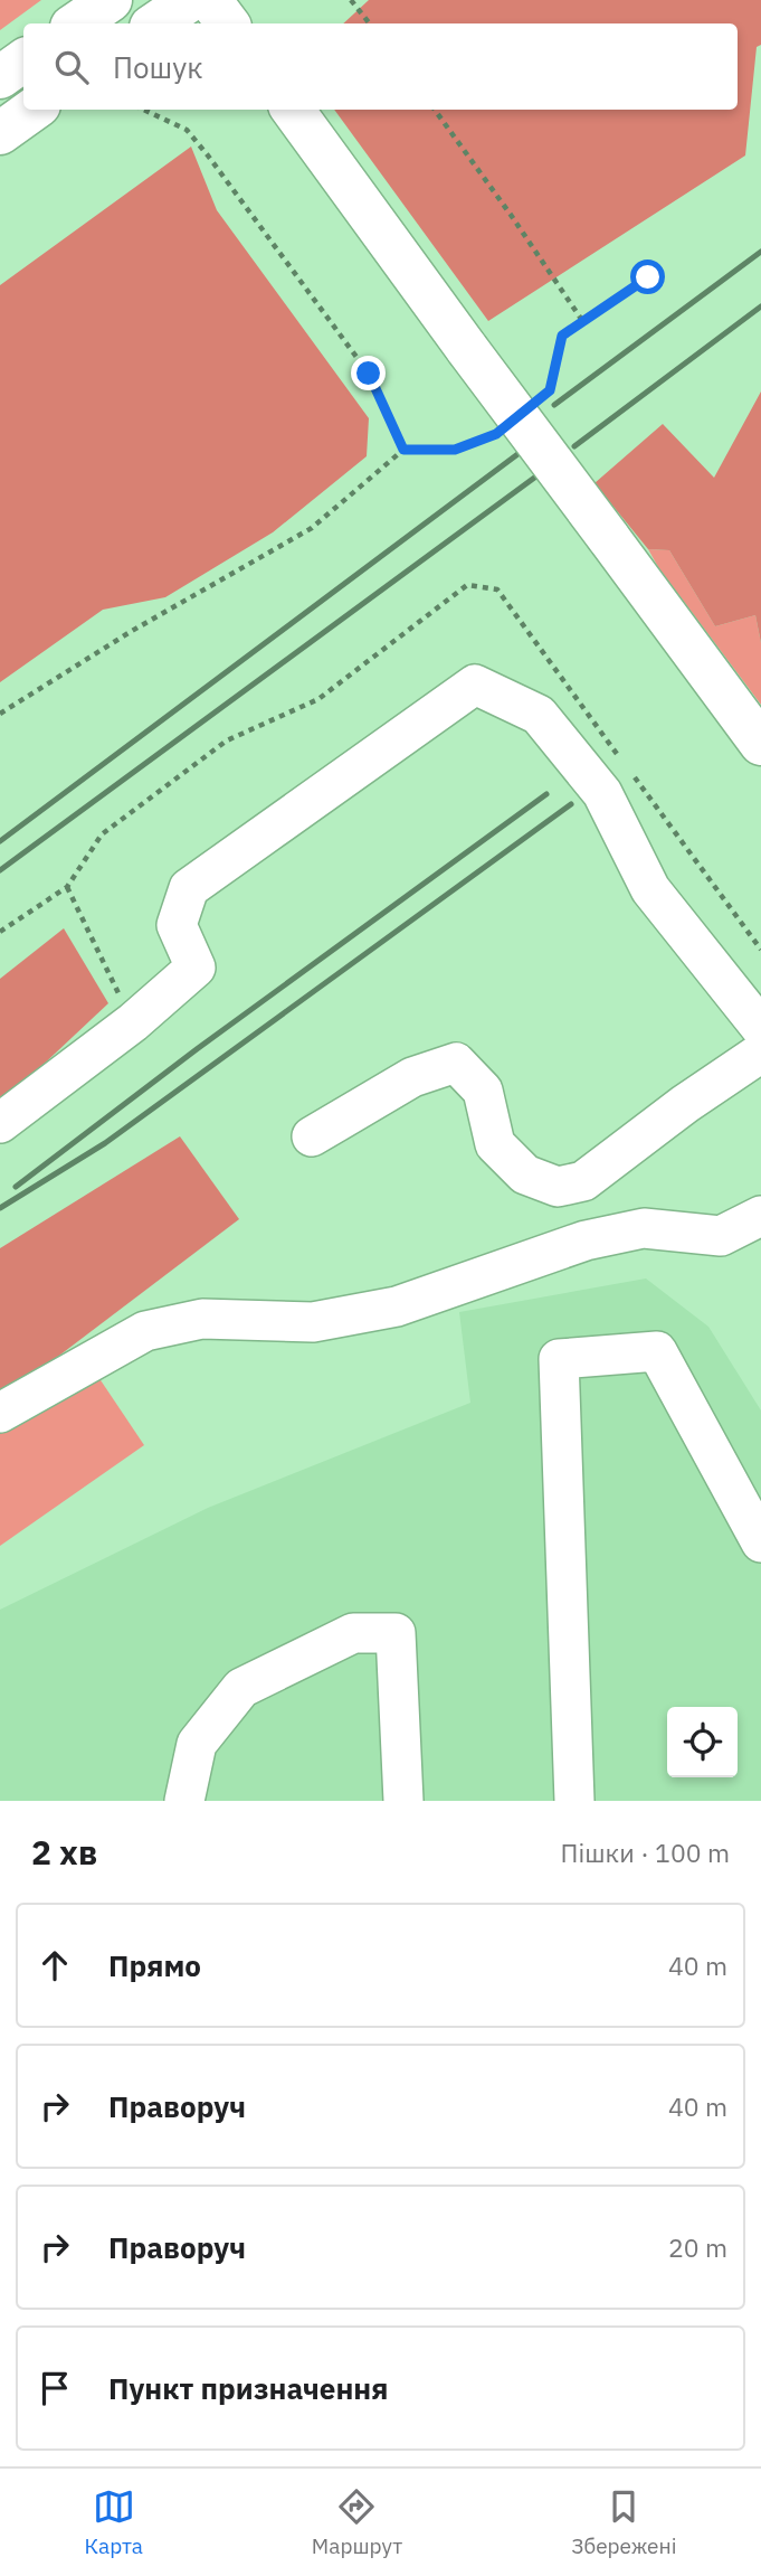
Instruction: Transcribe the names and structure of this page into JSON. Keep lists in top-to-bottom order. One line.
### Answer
{"page":{"search":"Пошук","heading":["2 хв","Пішки · 100 m"],"list":[["Прямо","40 m"],["Праворуч","40 m"],["Праворуч","20 m"],"Пункт призначення"],"nav":["Карта","Маршрут","Збережені"]}}
